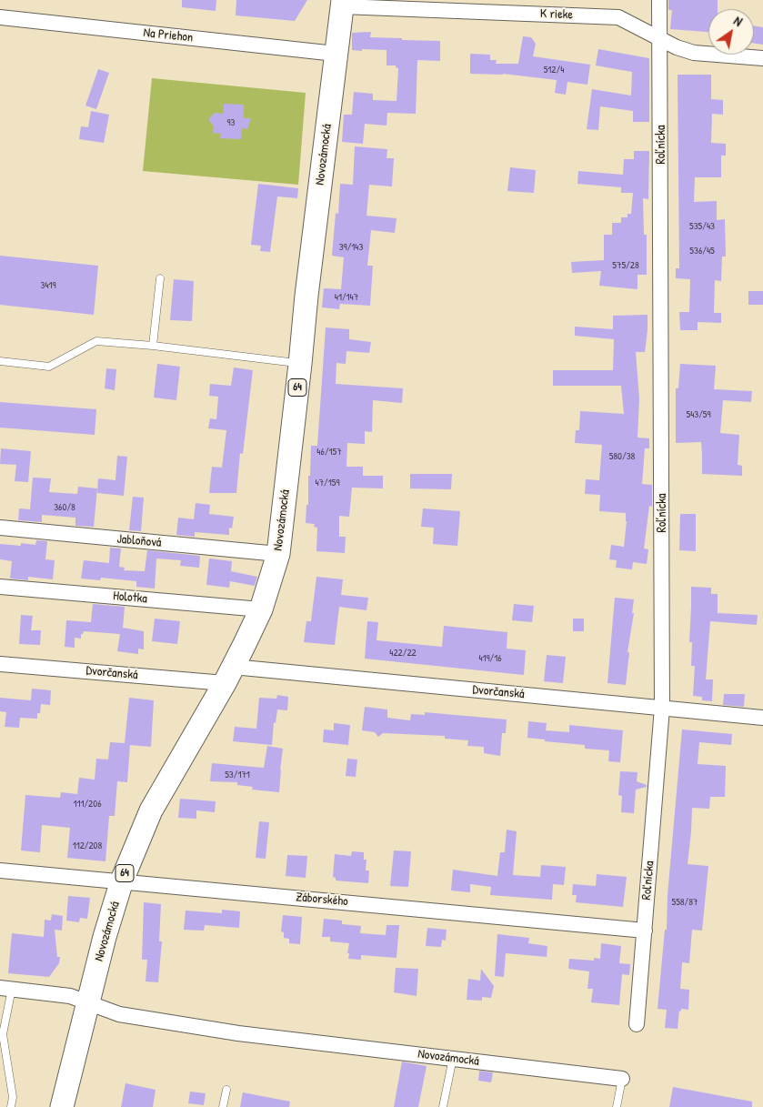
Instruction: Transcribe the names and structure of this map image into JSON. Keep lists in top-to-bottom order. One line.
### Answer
{"streets":{"main road":["Novozámocká","64"],"street":["K rieke","Na Priehon","Roľnícka","Jabloňová","Holotka","Dvorčanská","Záborského"]},"crossings":[["K rieke","Roľnícka"],["K rieke","Novozámocká"],["Na Priehon","Novozámocká"],["Roľnícka","Dvorčanská"],["Roľnícka","Záborského"],["Novozámocká","Jabloňová"],["Novozámocká","Holotka"],["Novozámocká","Dvorčanská"],["Novozámocká","Záborského"]],"house_numbers":["512/4","93","535/43","39/143","536/45","575/28","3419","41/147","543/59","46/157","580/38","47/159","360/8","422/22","419/16","53/171","111/206","112/208","558/87"],"north":"top right"}
